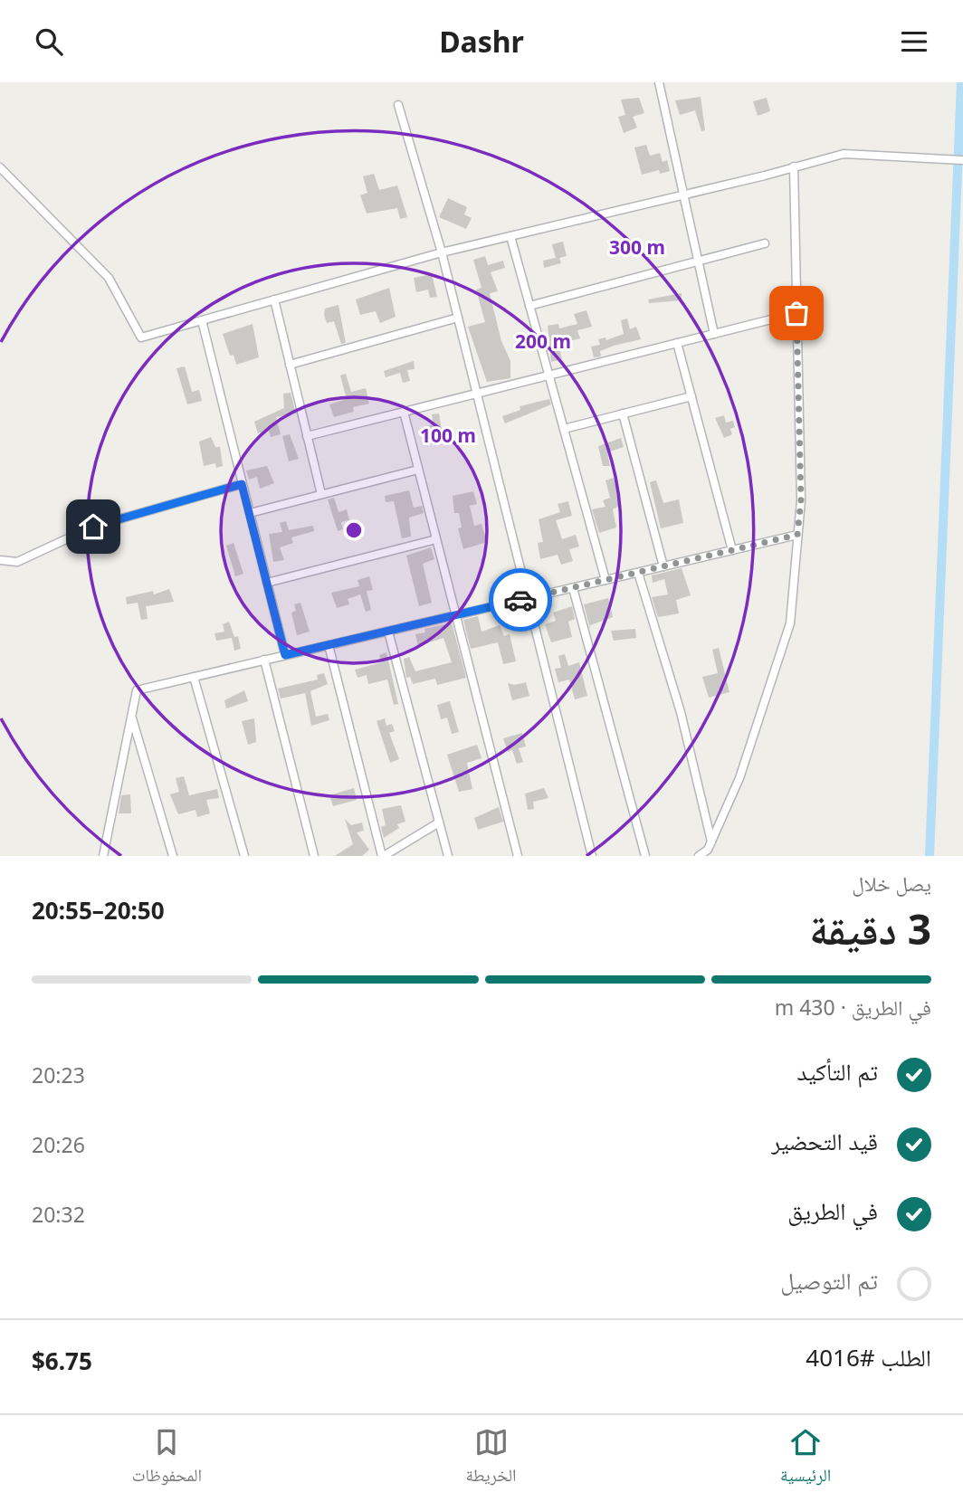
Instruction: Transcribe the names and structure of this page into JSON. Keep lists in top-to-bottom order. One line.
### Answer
{"page":{"header":"Dashr","heading":["3 دقيقة","يصل خلال","20:50–20:55"],"panel":["الطلب #4016","$6.75"],"bar":"في الطريق · 430 m","list":[["تم التأكيد","20:23"],["قيد التحضير","20:26"],["في الطريق","20:32"],"تم التوصيل"],"tabs":["الرئيسية","الخريطة","المحفوظات"]},"rings":["300 m","200 m","100 m"]}
